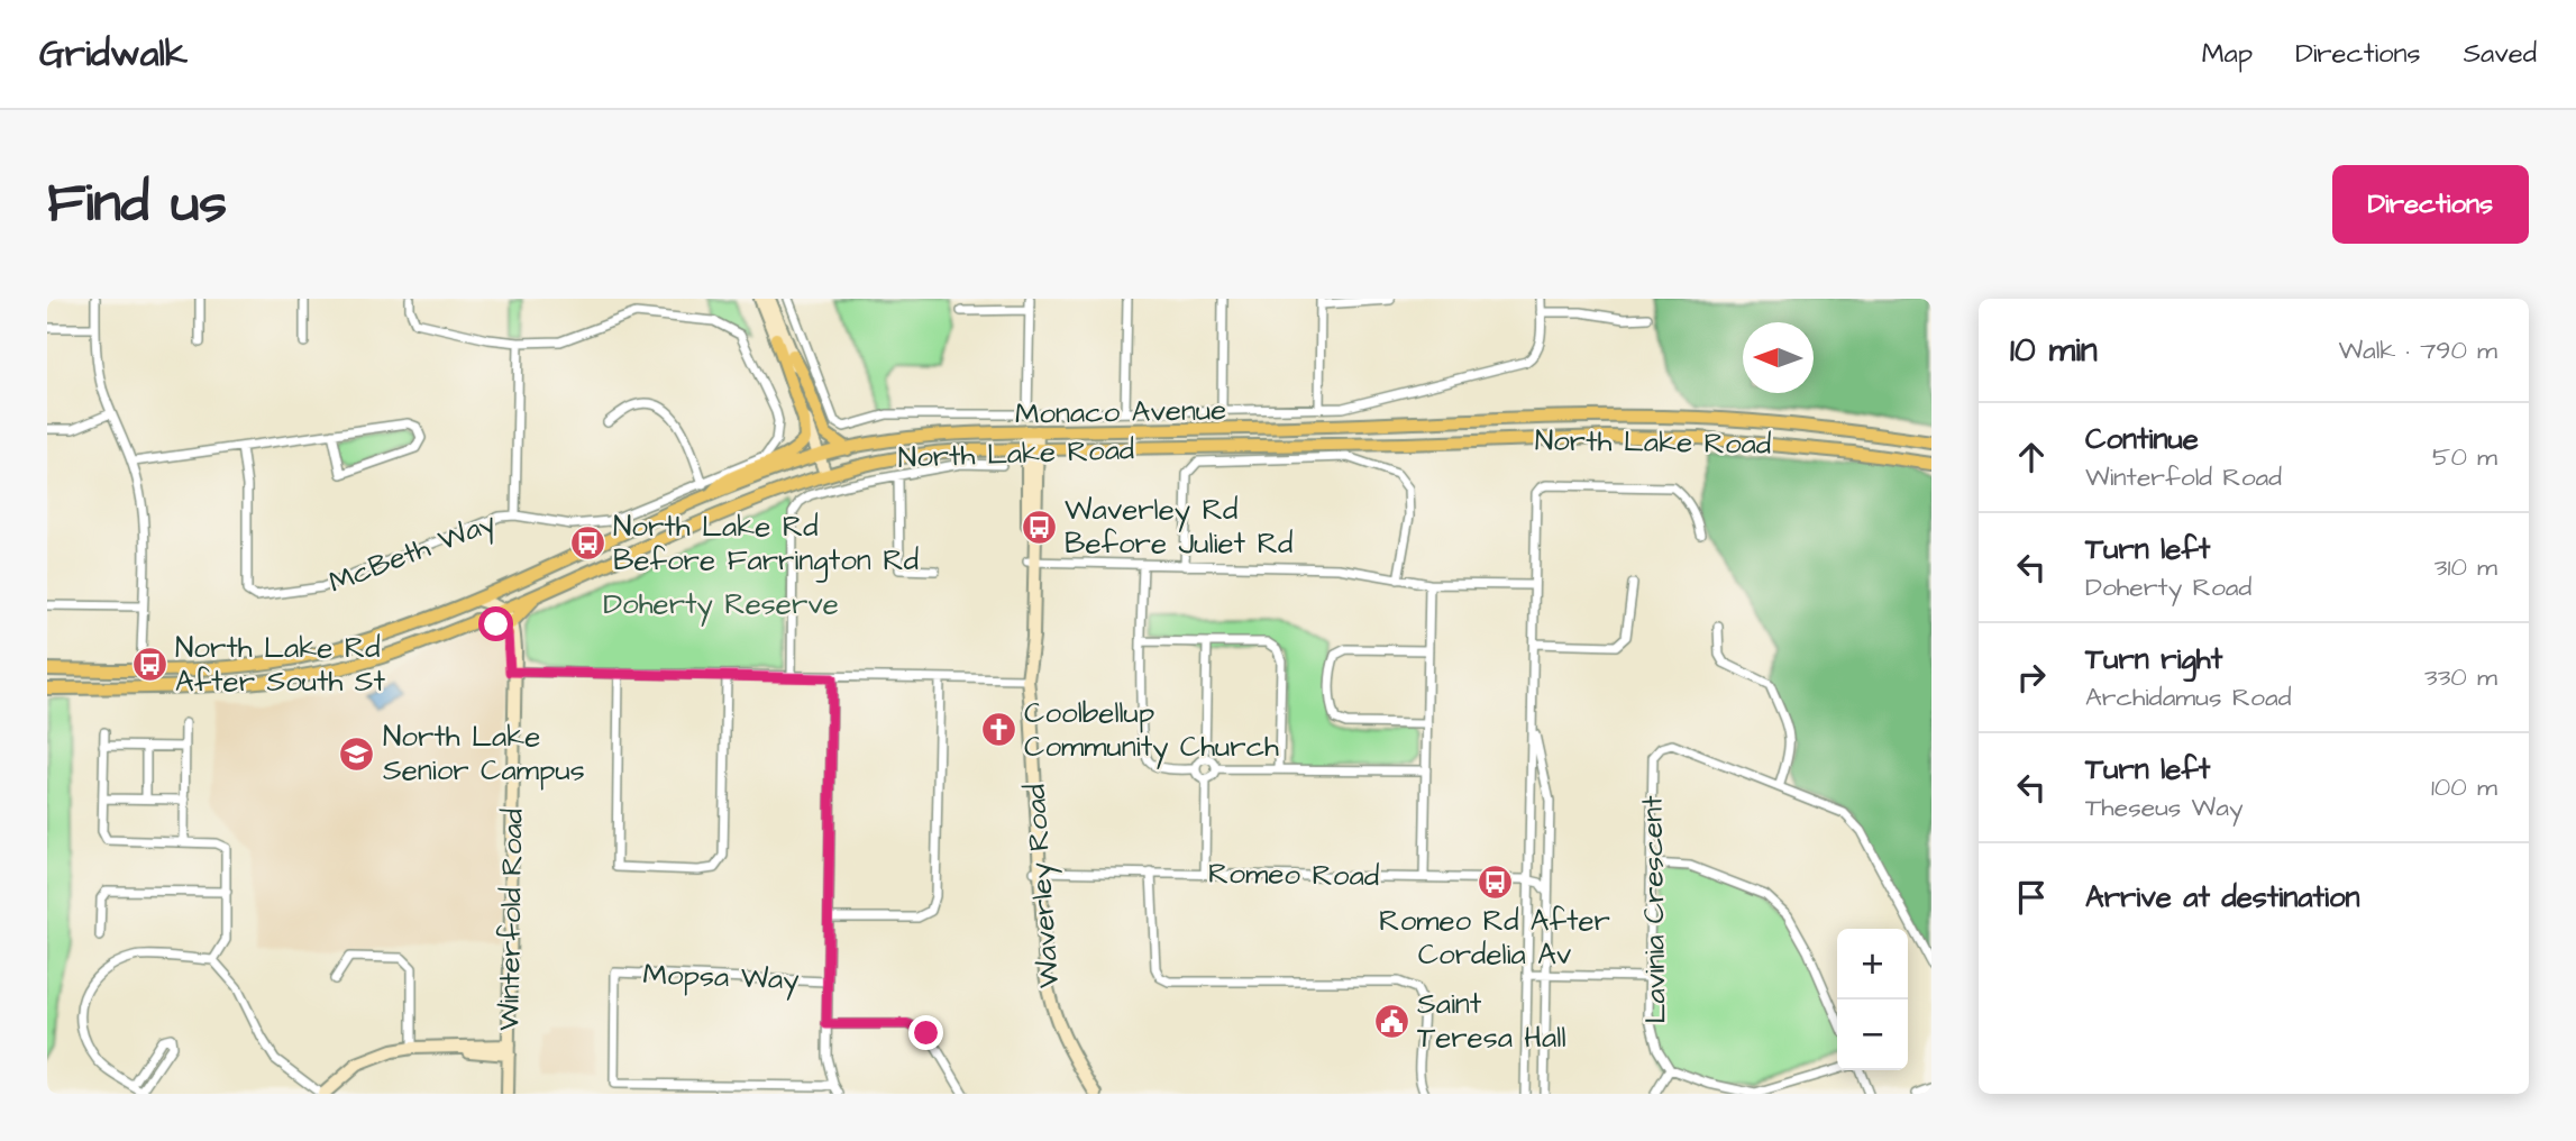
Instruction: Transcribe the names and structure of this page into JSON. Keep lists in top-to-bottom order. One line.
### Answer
{"streets":{"main road":["North Lake Road"],"street":["Monaco Avenue","McBeth Way","Romeo Road","Waverley Road","Lavinia Crescent","Winterfold Road","Mopsa Way"]},"crossings":[["North Lake Road","Waverley Road"],["North Lake Road","Winterfold Road"],["Romeo Road","Waverley Road"]],"parks":["Doherty Reserve"],"places":{"bus stop":["Waverley Rd Before Juliet Rd","North Lake Rd Before Farrington Rd","North Lake Rd After South St","Romeo Rd After Cordelia Av"],"church":["Coolbellup Community Church"],"school or university":["North Lake Senior Campus"],"public building":["Saint Teresa Hall"]},"north":"left","page":{"header":"Gridwalk","nav":["Map","Directions","Saved"],"buttons":"Directions","title":"Find us","heading":["10 min","Walk · 790 m"],"list":[["Continue","Winterfold Road","50 m"],["Turn left","Doherty Road","310 m"],["Turn right","Archidamus Road","330 m"],["Turn left","Theseus Way","100 m"],"Arrive at destination"],"map_buttons":["+","−"]}}
